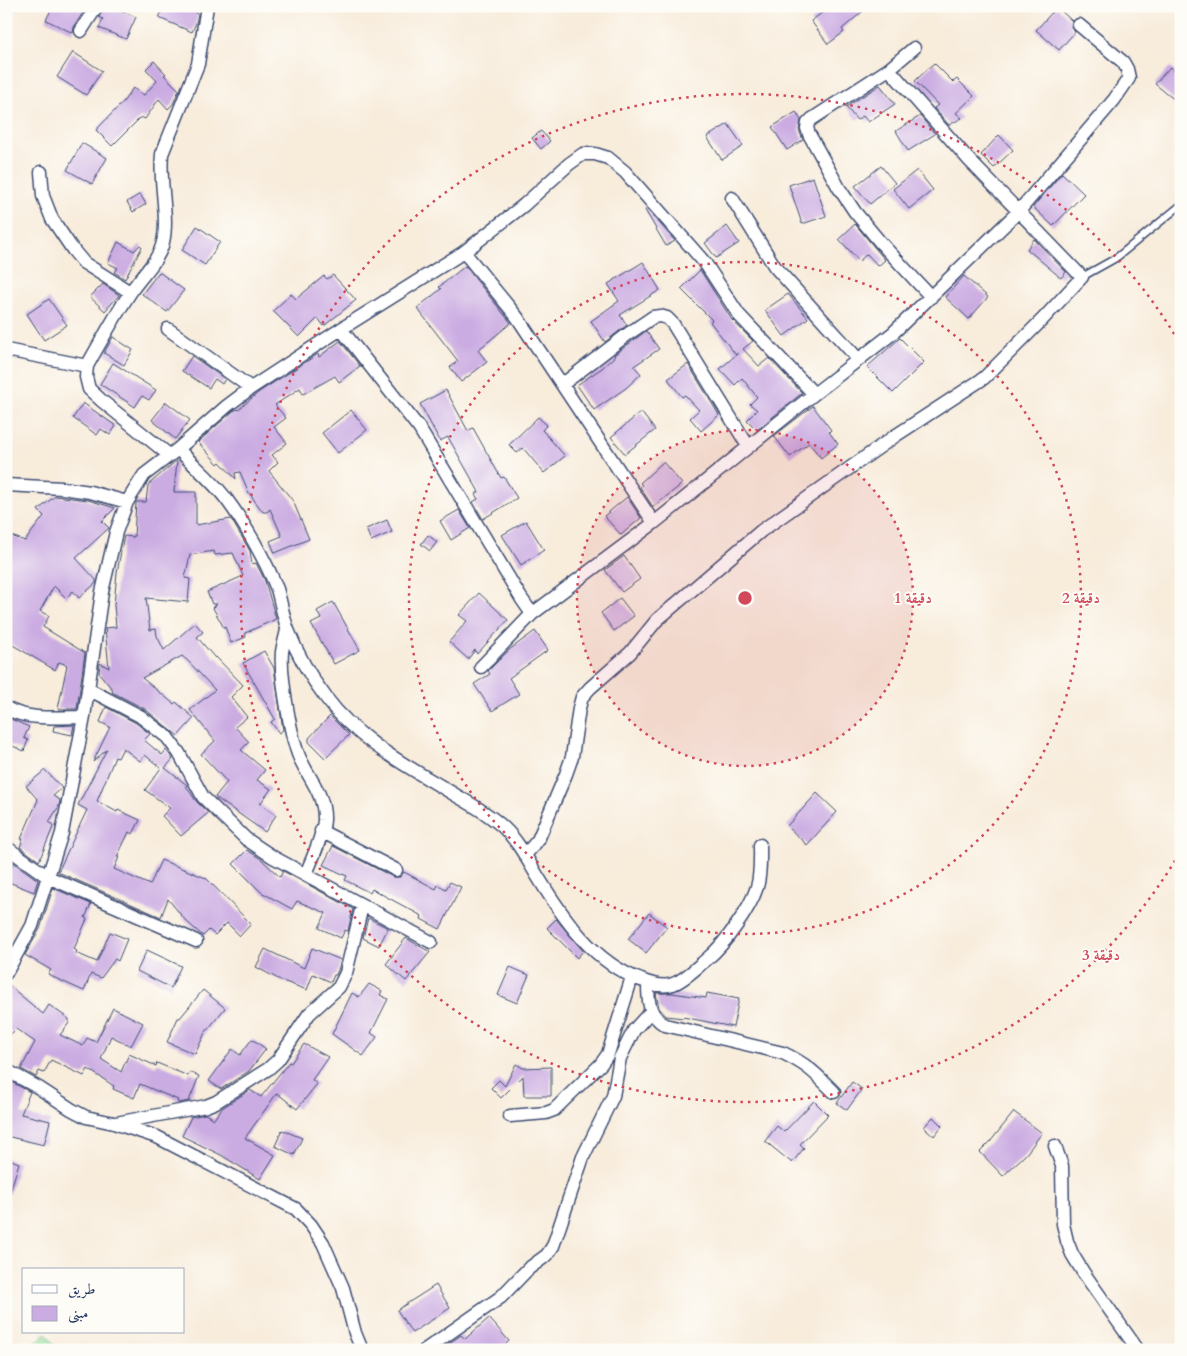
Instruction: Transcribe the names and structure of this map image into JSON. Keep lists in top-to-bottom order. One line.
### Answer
{"legend":["طريق","مبنى"],"rings":["1 دقيقة","2 دقيقة","3 دقيقة"]}
